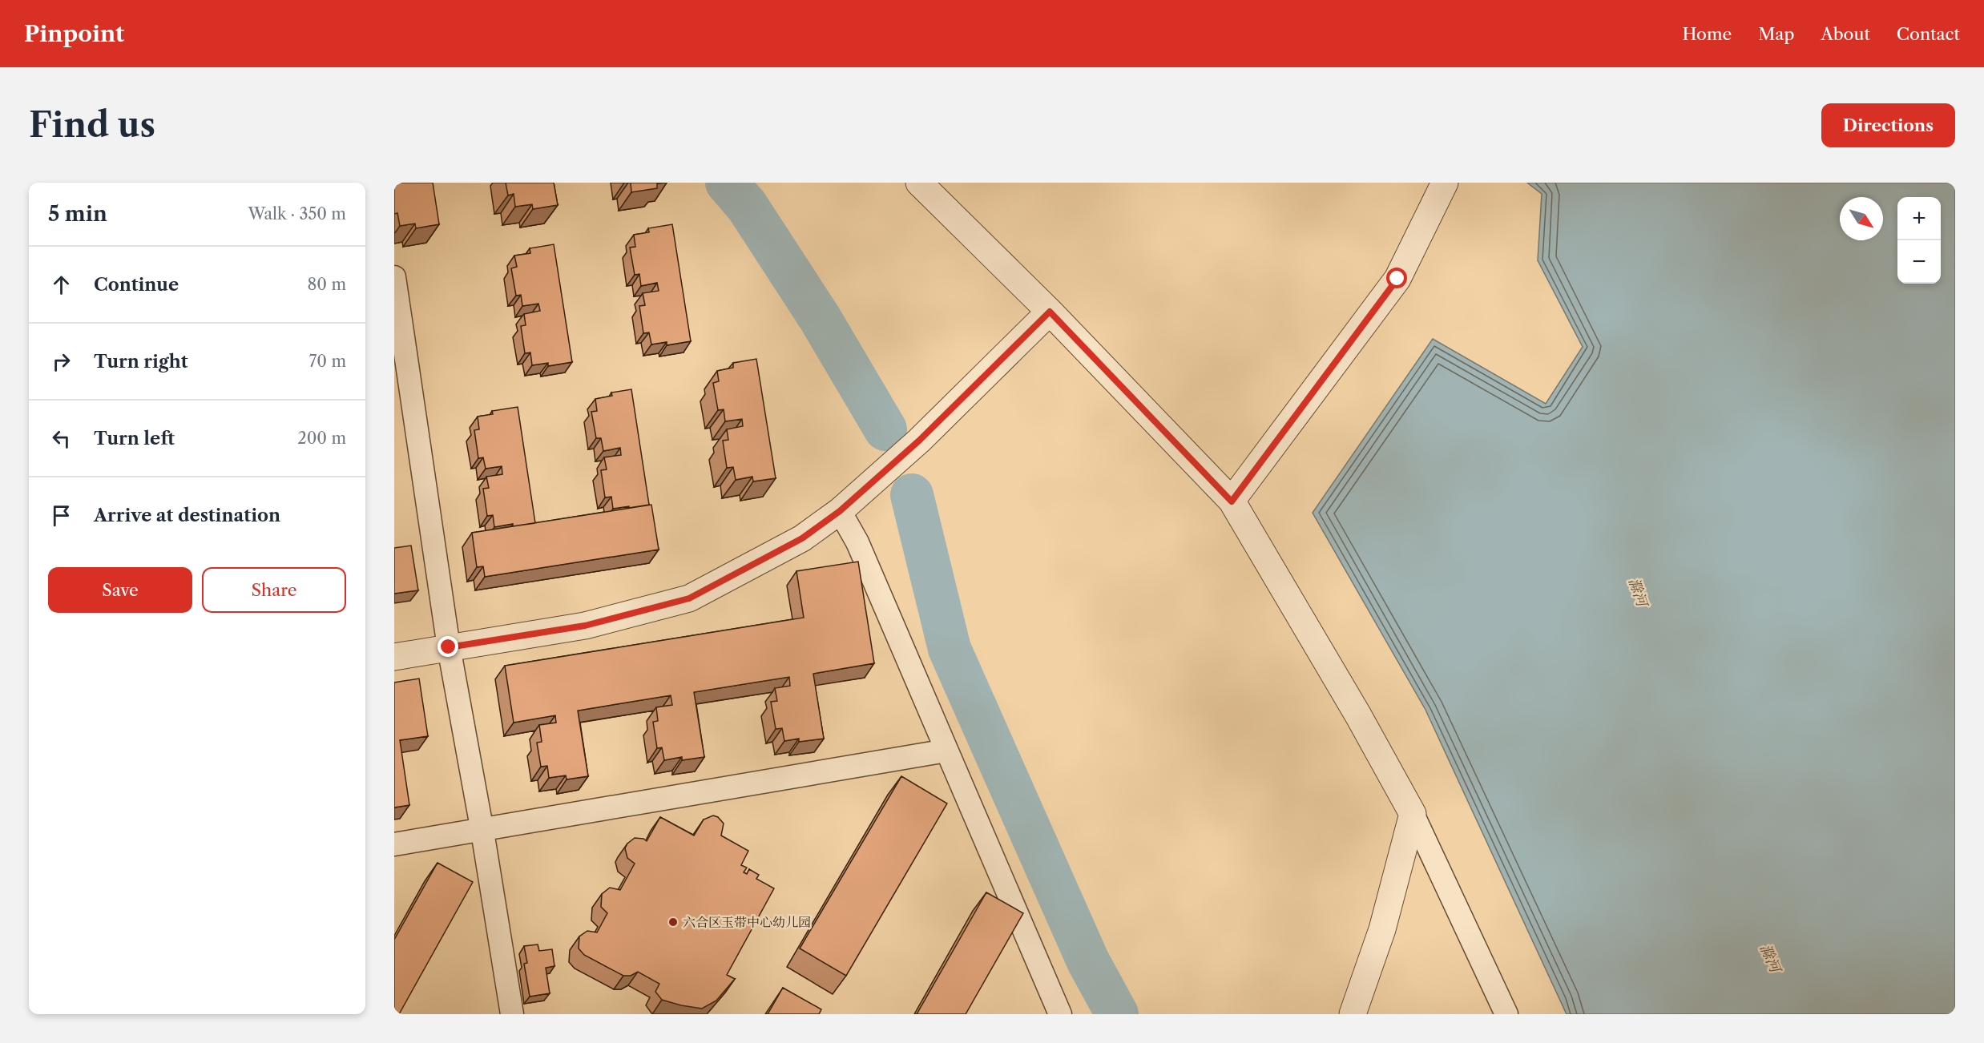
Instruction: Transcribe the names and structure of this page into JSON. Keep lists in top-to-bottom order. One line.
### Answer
{"water":["滁河"],"places":["六合区玉带中心幼儿园"],"north":"bottom right","page":{"header":"Pinpoint","nav":["Home","Map","About","Contact"],"buttons":["Directions",["Save","Share"]],"title":"Find us","heading":["5 min","Walk · 350 m"],"map_buttons":["+","−"],"list":[["Continue","80 m"],["Turn right","70 m"],["Turn left","200 m"],"Arrive at destination"]}}
